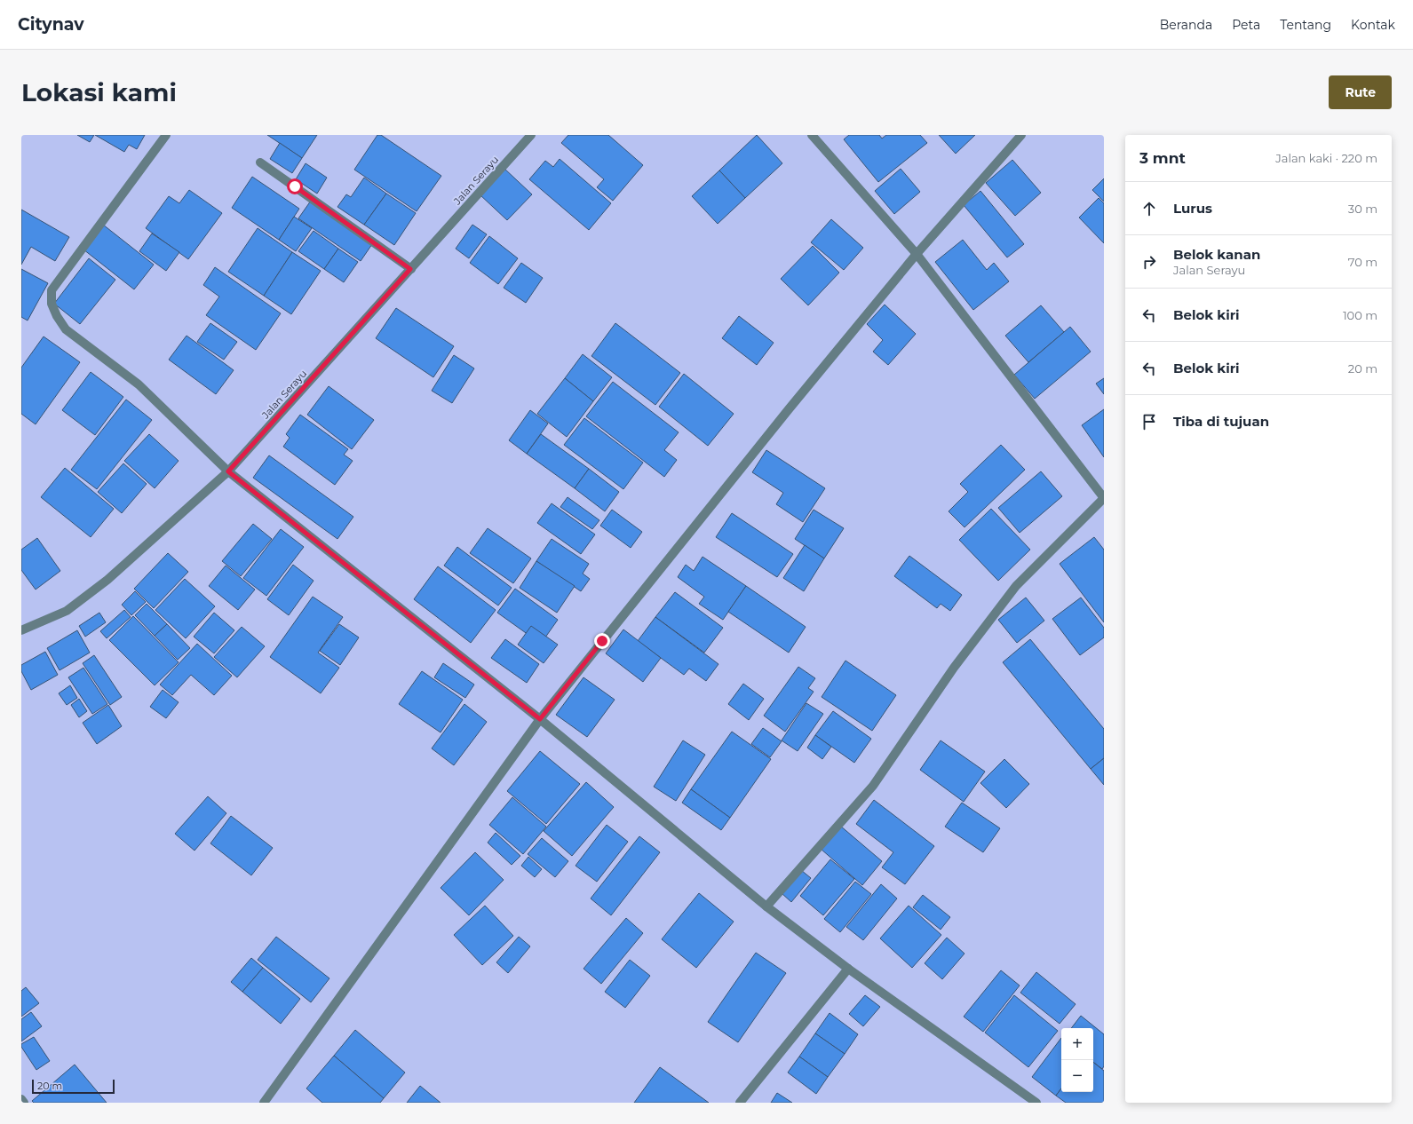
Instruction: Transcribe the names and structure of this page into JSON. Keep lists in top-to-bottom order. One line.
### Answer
{"streets":{"street":["Jalan Serayu"]},"scale_bar":"20 m","page":{"header":"Citynav","nav":["Beranda","Peta","Tentang","Kontak"],"buttons":"Rute","title":"Lokasi kami","heading":["3 mnt","Jalan kaki · 220 m"],"list":[["Lurus","30 m"],["Belok kanan","Jalan Serayu","70 m"],["Belok kiri","100 m"],["Belok kiri","20 m"],"Tiba di tujuan"],"map_buttons":["+","−"],"scale":"20 m"}}
